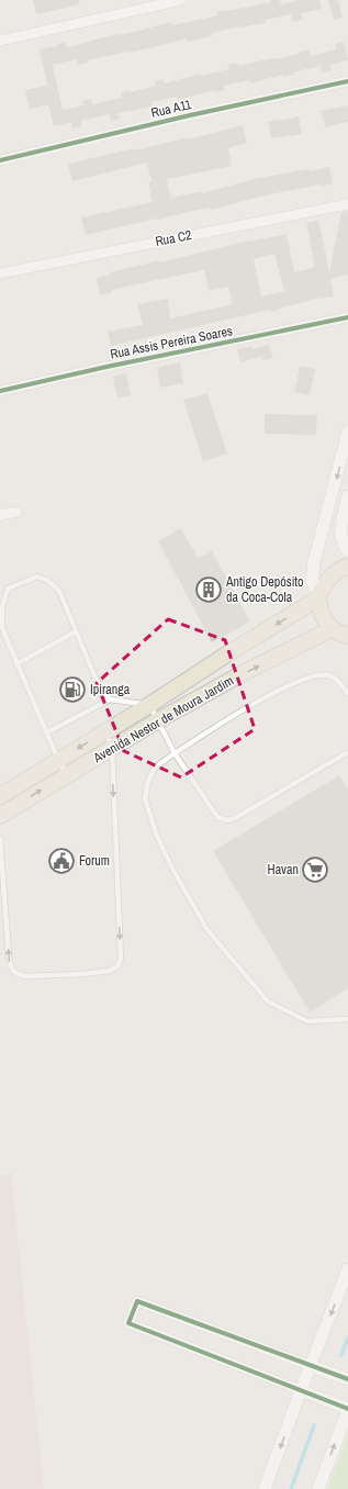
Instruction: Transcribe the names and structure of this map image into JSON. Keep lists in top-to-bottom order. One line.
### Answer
{"streets":{"main road":["Avenida Nestor de Moura Jardim"],"street":["Rua A11","Rua C2","Rua Assis Pereira Soares"]},"places":{"building":["Antigo Depósito da Coca-Cola"],"fuel station":["Ipiranga"],"public building":["Forum"],"supermarket":["Havan"]}}
